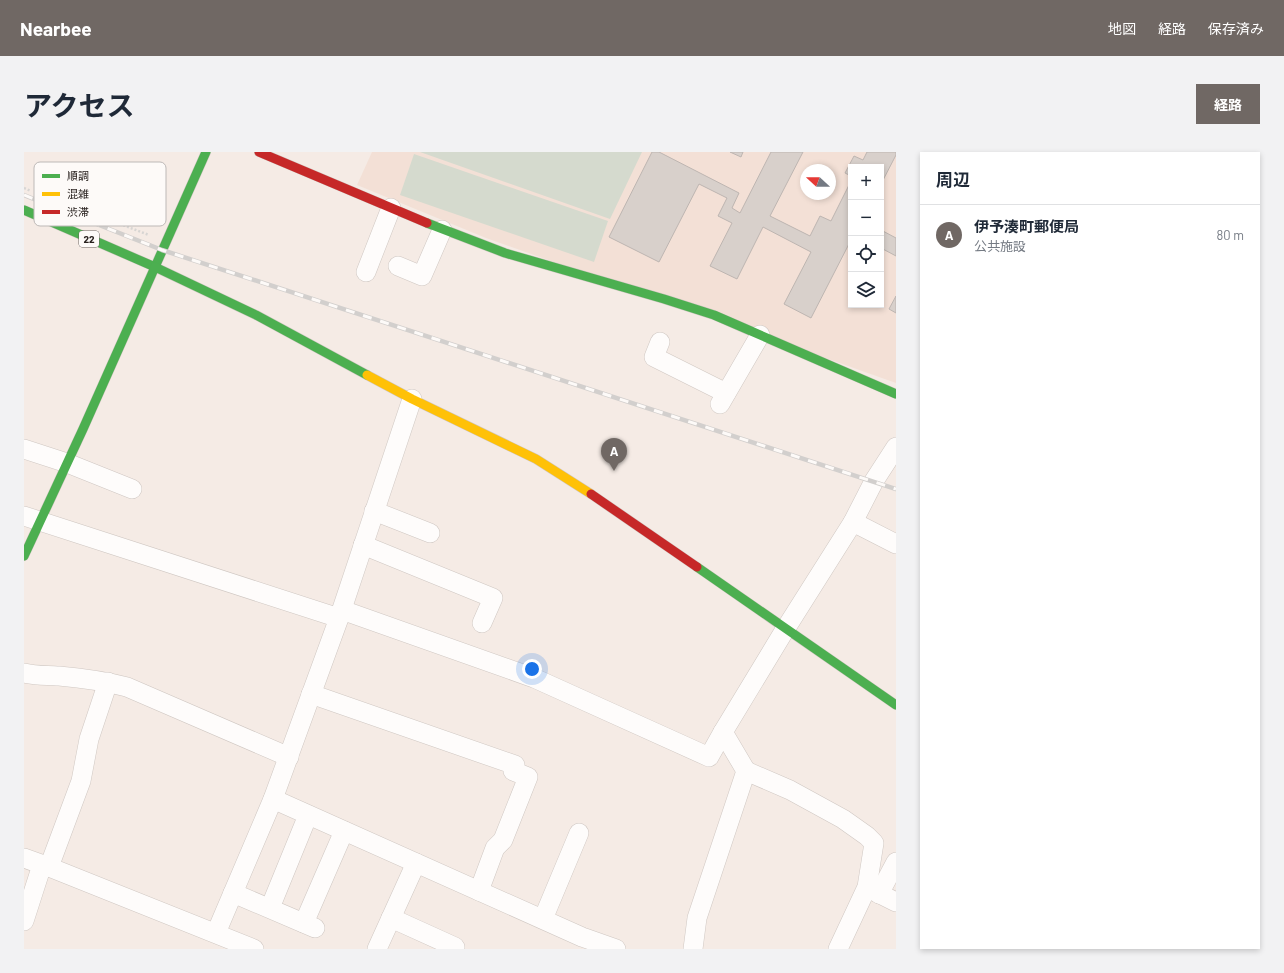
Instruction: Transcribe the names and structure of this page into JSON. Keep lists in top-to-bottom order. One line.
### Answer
{"streets":{"street":["22"]},"legend":["順調","混雑","渋滞"],"north":"left","page":{"header":"Nearbee","nav":["地図","経路","保存済み"],"title":"アクセス","buttons":"経路","heading":"周辺","map_buttons":["+","−"],"list":[{"mark":"A","name":"伊予湊町郵便局","note":"公共施設","value":"80 m"}],"pins":"A"}}
